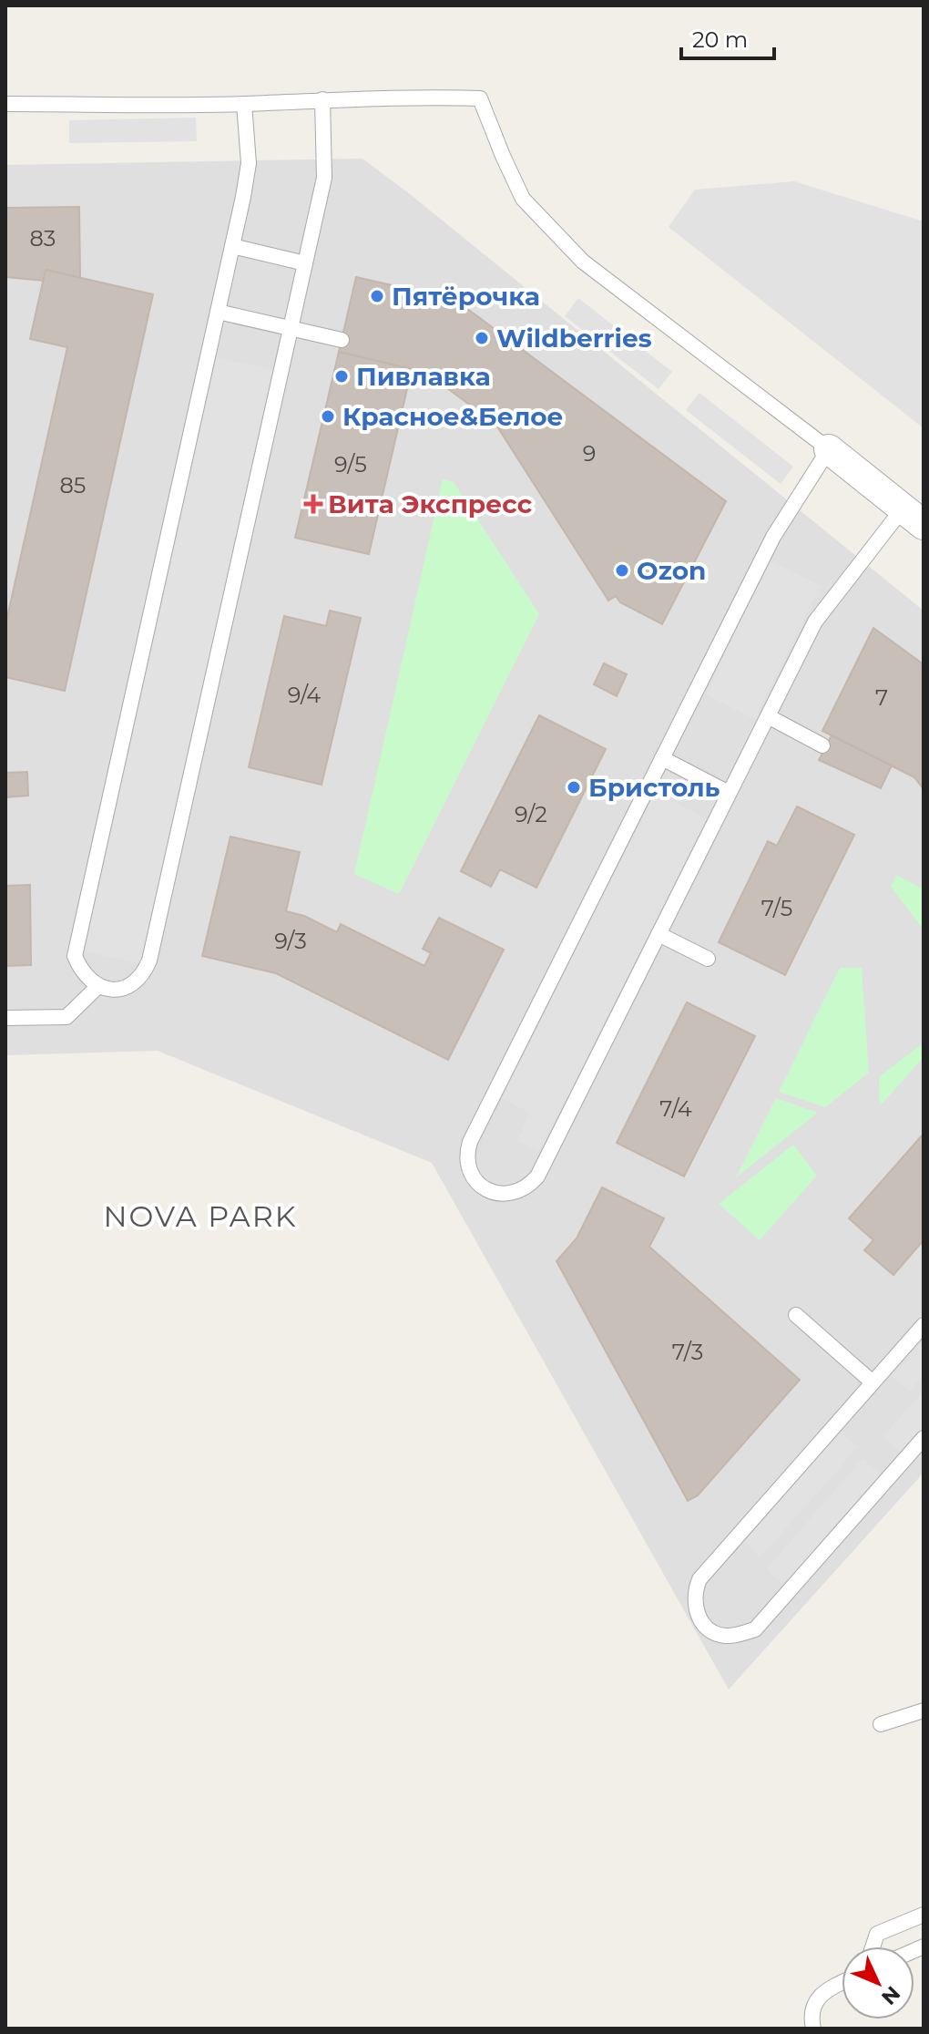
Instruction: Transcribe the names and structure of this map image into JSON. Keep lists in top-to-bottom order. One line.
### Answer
{"districts":["NOVA PARK"],"places":{"other":["Пятёрочка","Wildberries","Пивлавка","Красное&Белое","Ozon","Бристоль"],"health":["Вита Экспресс"]},"house_numbers":["83","9","9/5","85","9/4","7","9/2","7/5","9/3","7/4","7/3"],"scale_bar":"20 m","north":"bottom right"}
